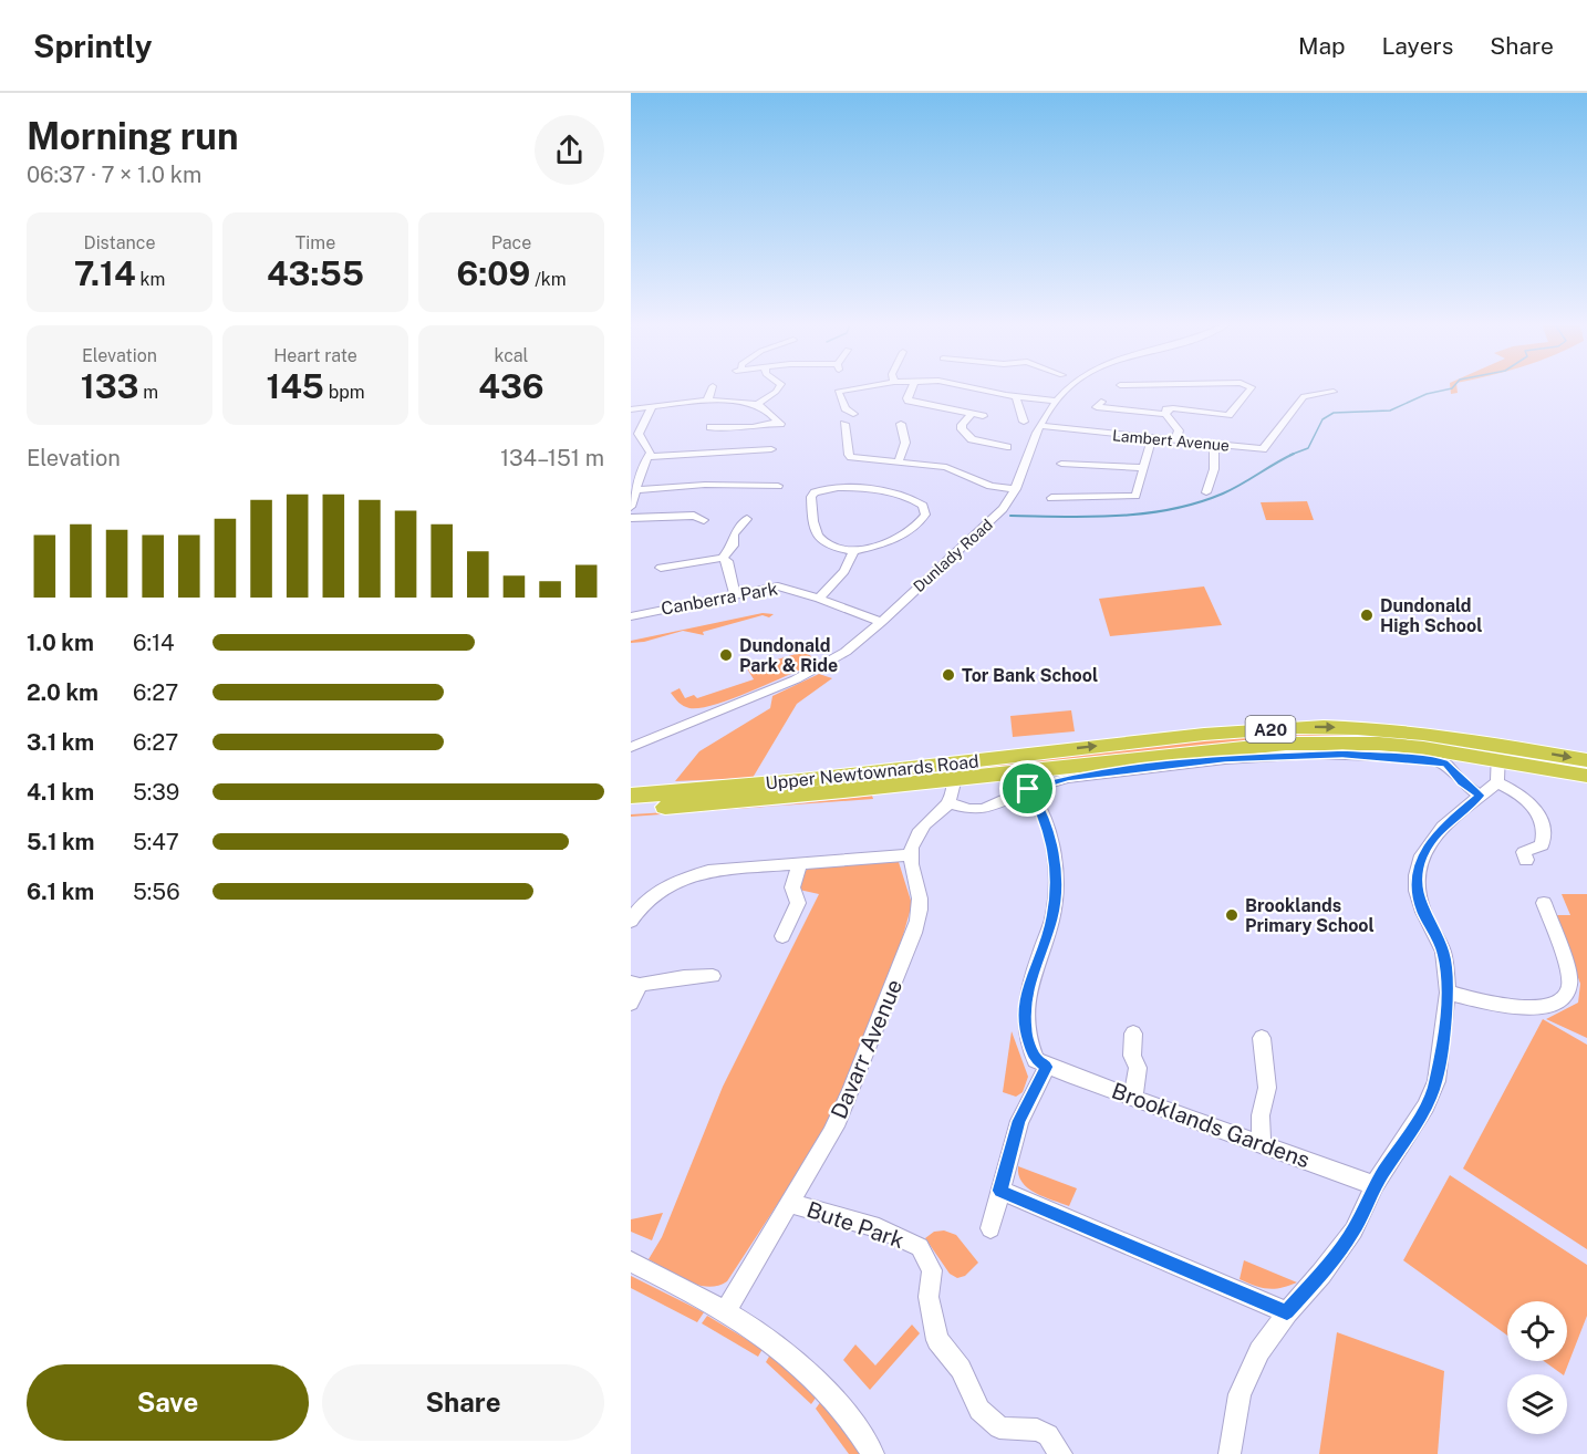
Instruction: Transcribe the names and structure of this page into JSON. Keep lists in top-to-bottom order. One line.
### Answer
{"streets":{"highway":["A20","Upper Newtownards Road"],"street":["Lambert Avenue","Dunlady Road","Canberra Park","Davarr Avenue","Brooklands Gardens","Bute Park"]},"crossings":[["Lambert Avenue","Dunlady Road"],["Dunlady Road","Canberra Park"],["Davarr Avenue","Bute Park"]],"places":["Dundonald High School","Dundonald Park & Ride","Tor Bank School","Brooklands Primary School"],"page":{"header":"Sprintly","nav":["Map","Layers","Share"],"heading":["Morning run","06:37 · 7 × 1.0 km"],"stats":[["Distance","7.14 km"],["Time","43:55"],["Pace","6:09 /km"],["Elevation","133 m"],["Heart rate","145 bpm"],["kcal","436"]],"chart":["Elevation","134–151 m"],"list":[{"name":"1.0 km","note":"6:14"},{"name":"2.0 km","note":"6:27"},{"name":"3.1 km","note":"6:27"},{"name":"4.1 km","note":"5:39"},{"name":"5.1 km","note":"5:47"},{"name":"6.1 km","note":"5:56"}],"buttons":["Save","Share"]}}
